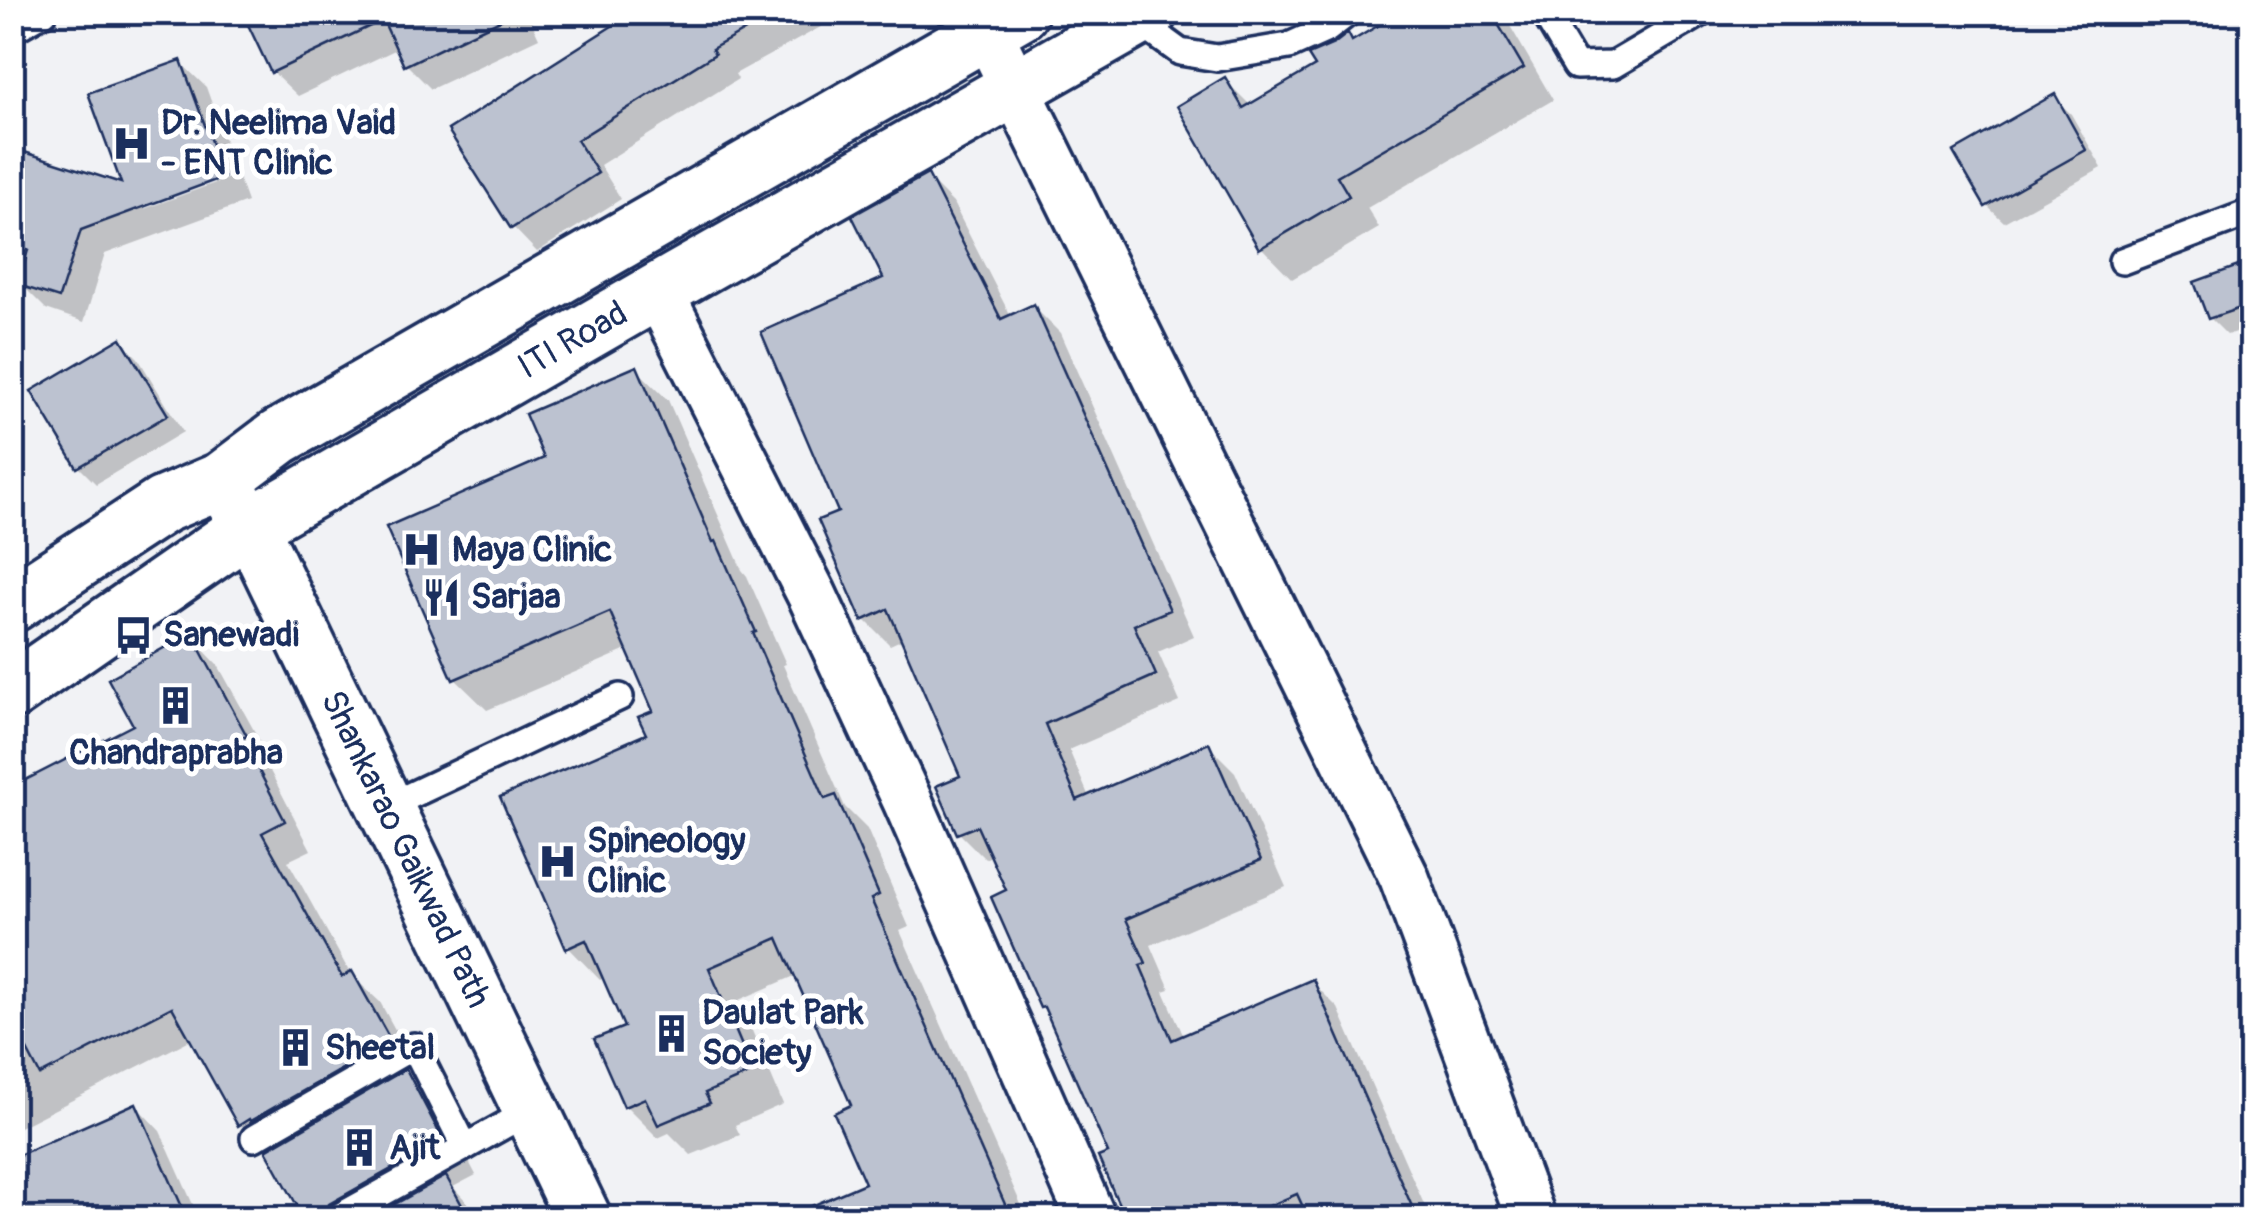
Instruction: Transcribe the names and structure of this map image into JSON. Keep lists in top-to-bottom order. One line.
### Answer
{"streets":{"main road":["ITI Road","Shankarao Gaikwad Path"]},"crossings":[["ITI Road","Shankarao Gaikwad Path"]],"places":{"hospital":["Dr. Neelima Vaid - ENT Clinic","Maya Clinic","Spineology Clinic"],"restaurant":["Sarjaa"],"bus stop":["Sanewadi"],"building":["Chandraprabha","Daulat Park Society","Sheetal","Ajit"]}}
